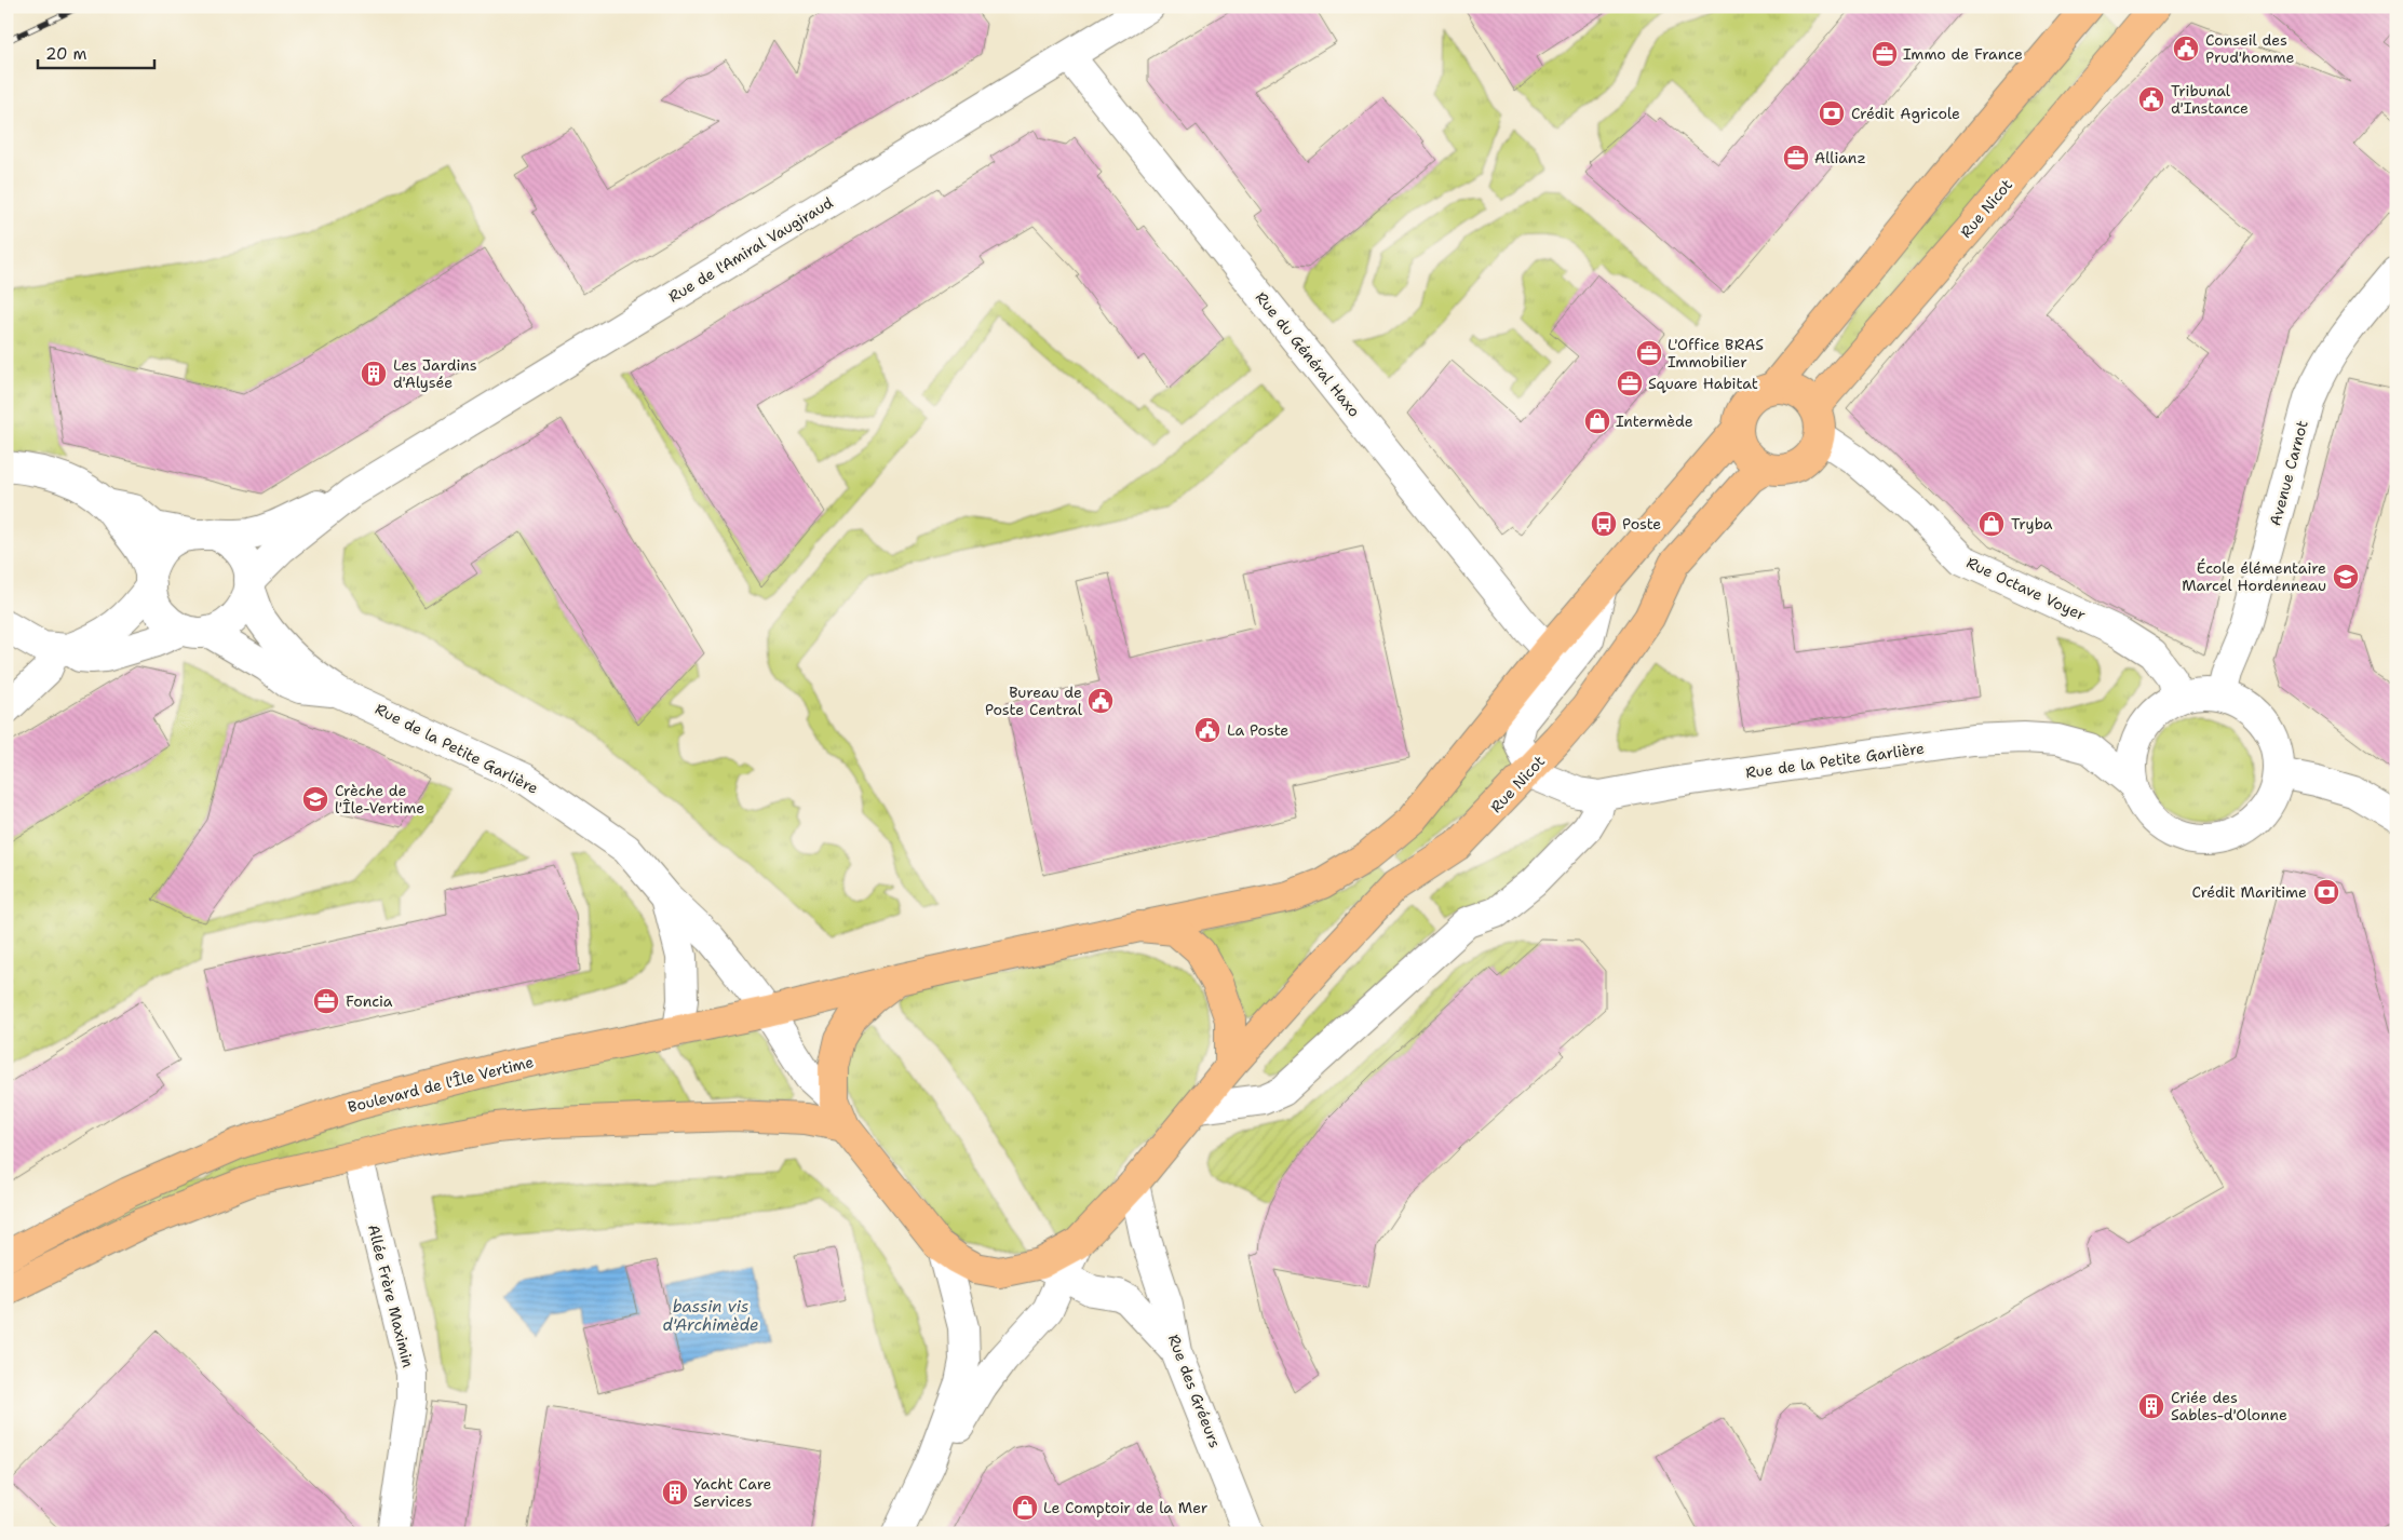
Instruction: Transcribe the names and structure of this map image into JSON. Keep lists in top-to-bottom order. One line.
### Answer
{"streets":{"main road":["Rue Nicot","Boulevard de l'Île Vertime"],"street":["Rue de l'Amiral Vaugiraud","Rue du Général Haxo","Avenue Carnot","Rue Octave Voyer","Rue de la Petite Garlière","Allée Frère Maximin","Rue des Gréeurs"]},"crossings":[["Rue Nicot","Rue Octave Voyer"],["Rue Nicot","Rue de la Petite Garlière"],["Rue Nicot","Rue des Gréeurs"],["Rue de l'Amiral Vaugiraud","Rue du Général Haxo"],["Rue de l'Amiral Vaugiraud","Rue de la Petite Garlière"],["Avenue Carnot","Rue Octave Voyer"],["Avenue Carnot","Rue de la Petite Garlière"],["Rue Octave Voyer","Rue de la Petite Garlière"],["Rue de la Petite Garlière","Boulevard de l'Île Vertime"]],"water":["bassin vis d'Archimède"],"places":{"public building":["Conseil des Prud'homme","Tribunal d'Instance","Bureau de Poste Central","La Poste"],"office":["Immo de France","Allianz","L'Office BRAS Immobilier","Square Habitat","Foncia"],"bank":["Crédit Agricole","Crédit Maritime"],"building":["Les Jardins d'Alysée","Criée des Sables-d'Olonne","Yacht Care Services"],"shop":["Intermède","Tryba","Le Comptoir de la Mer"],"bus stop":["Poste"],"school or university":["École élémentaire Marcel Hordenneau","Crèche de l'Île-Vertime"]},"scale_bar":"20 m"}
